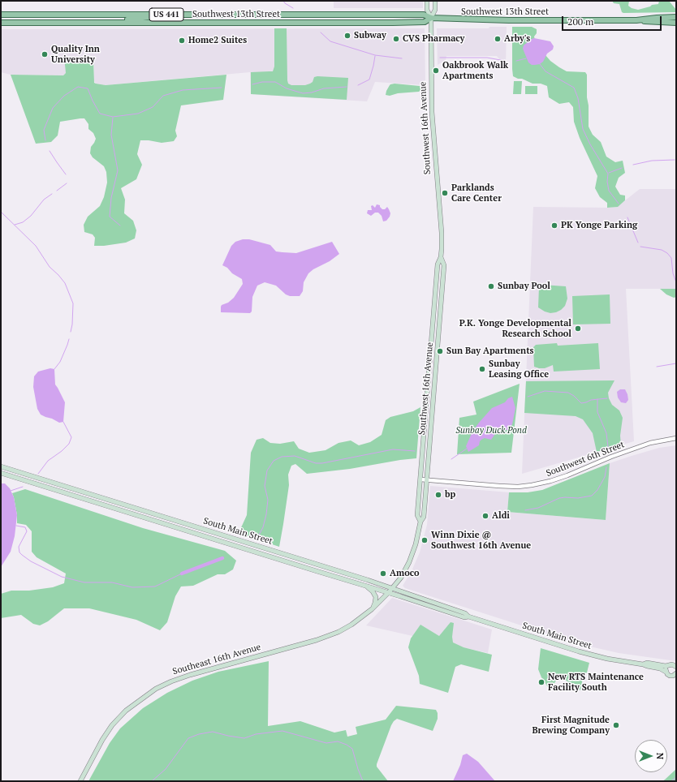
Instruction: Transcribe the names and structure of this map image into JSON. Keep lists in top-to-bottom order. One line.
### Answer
{"streets":{"main road":["Southwest 13th Street","US 441","Southwest 16th Avenue","South Main Street","Southeast 16th Avenue"],"street":["Southwest 6th Street"]},"crossings":[["Southwest 13th Street","Southwest 16th Avenue"],["Southwest 16th Avenue","Southwest 6th Street"],["Southwest 16th Avenue","South Main Street"],["Southwest 16th Avenue","Southeast 16th Avenue"],["South Main Street","Southeast 16th Avenue"]],"parks":["Sunbay Duck Pond"],"places":["Subway","CVS Pharmacy","Arby's","Home2 Suites","Quality Inn University","Oakbrook Walk Apartments","Parklands Care Center","PK Yonge Parking","Sunbay Pool","P.K. Yonge Developmental Research School","Sun Bay Apartments","Sunbay Leasing Office","bp","Aldi","Winn Dixie @ Southwest 16th Avenue","Amoco","New RTS Maintenance Facility South","First Magnitude Brewing Company"],"scale_bar":"200 m","north":"right"}
